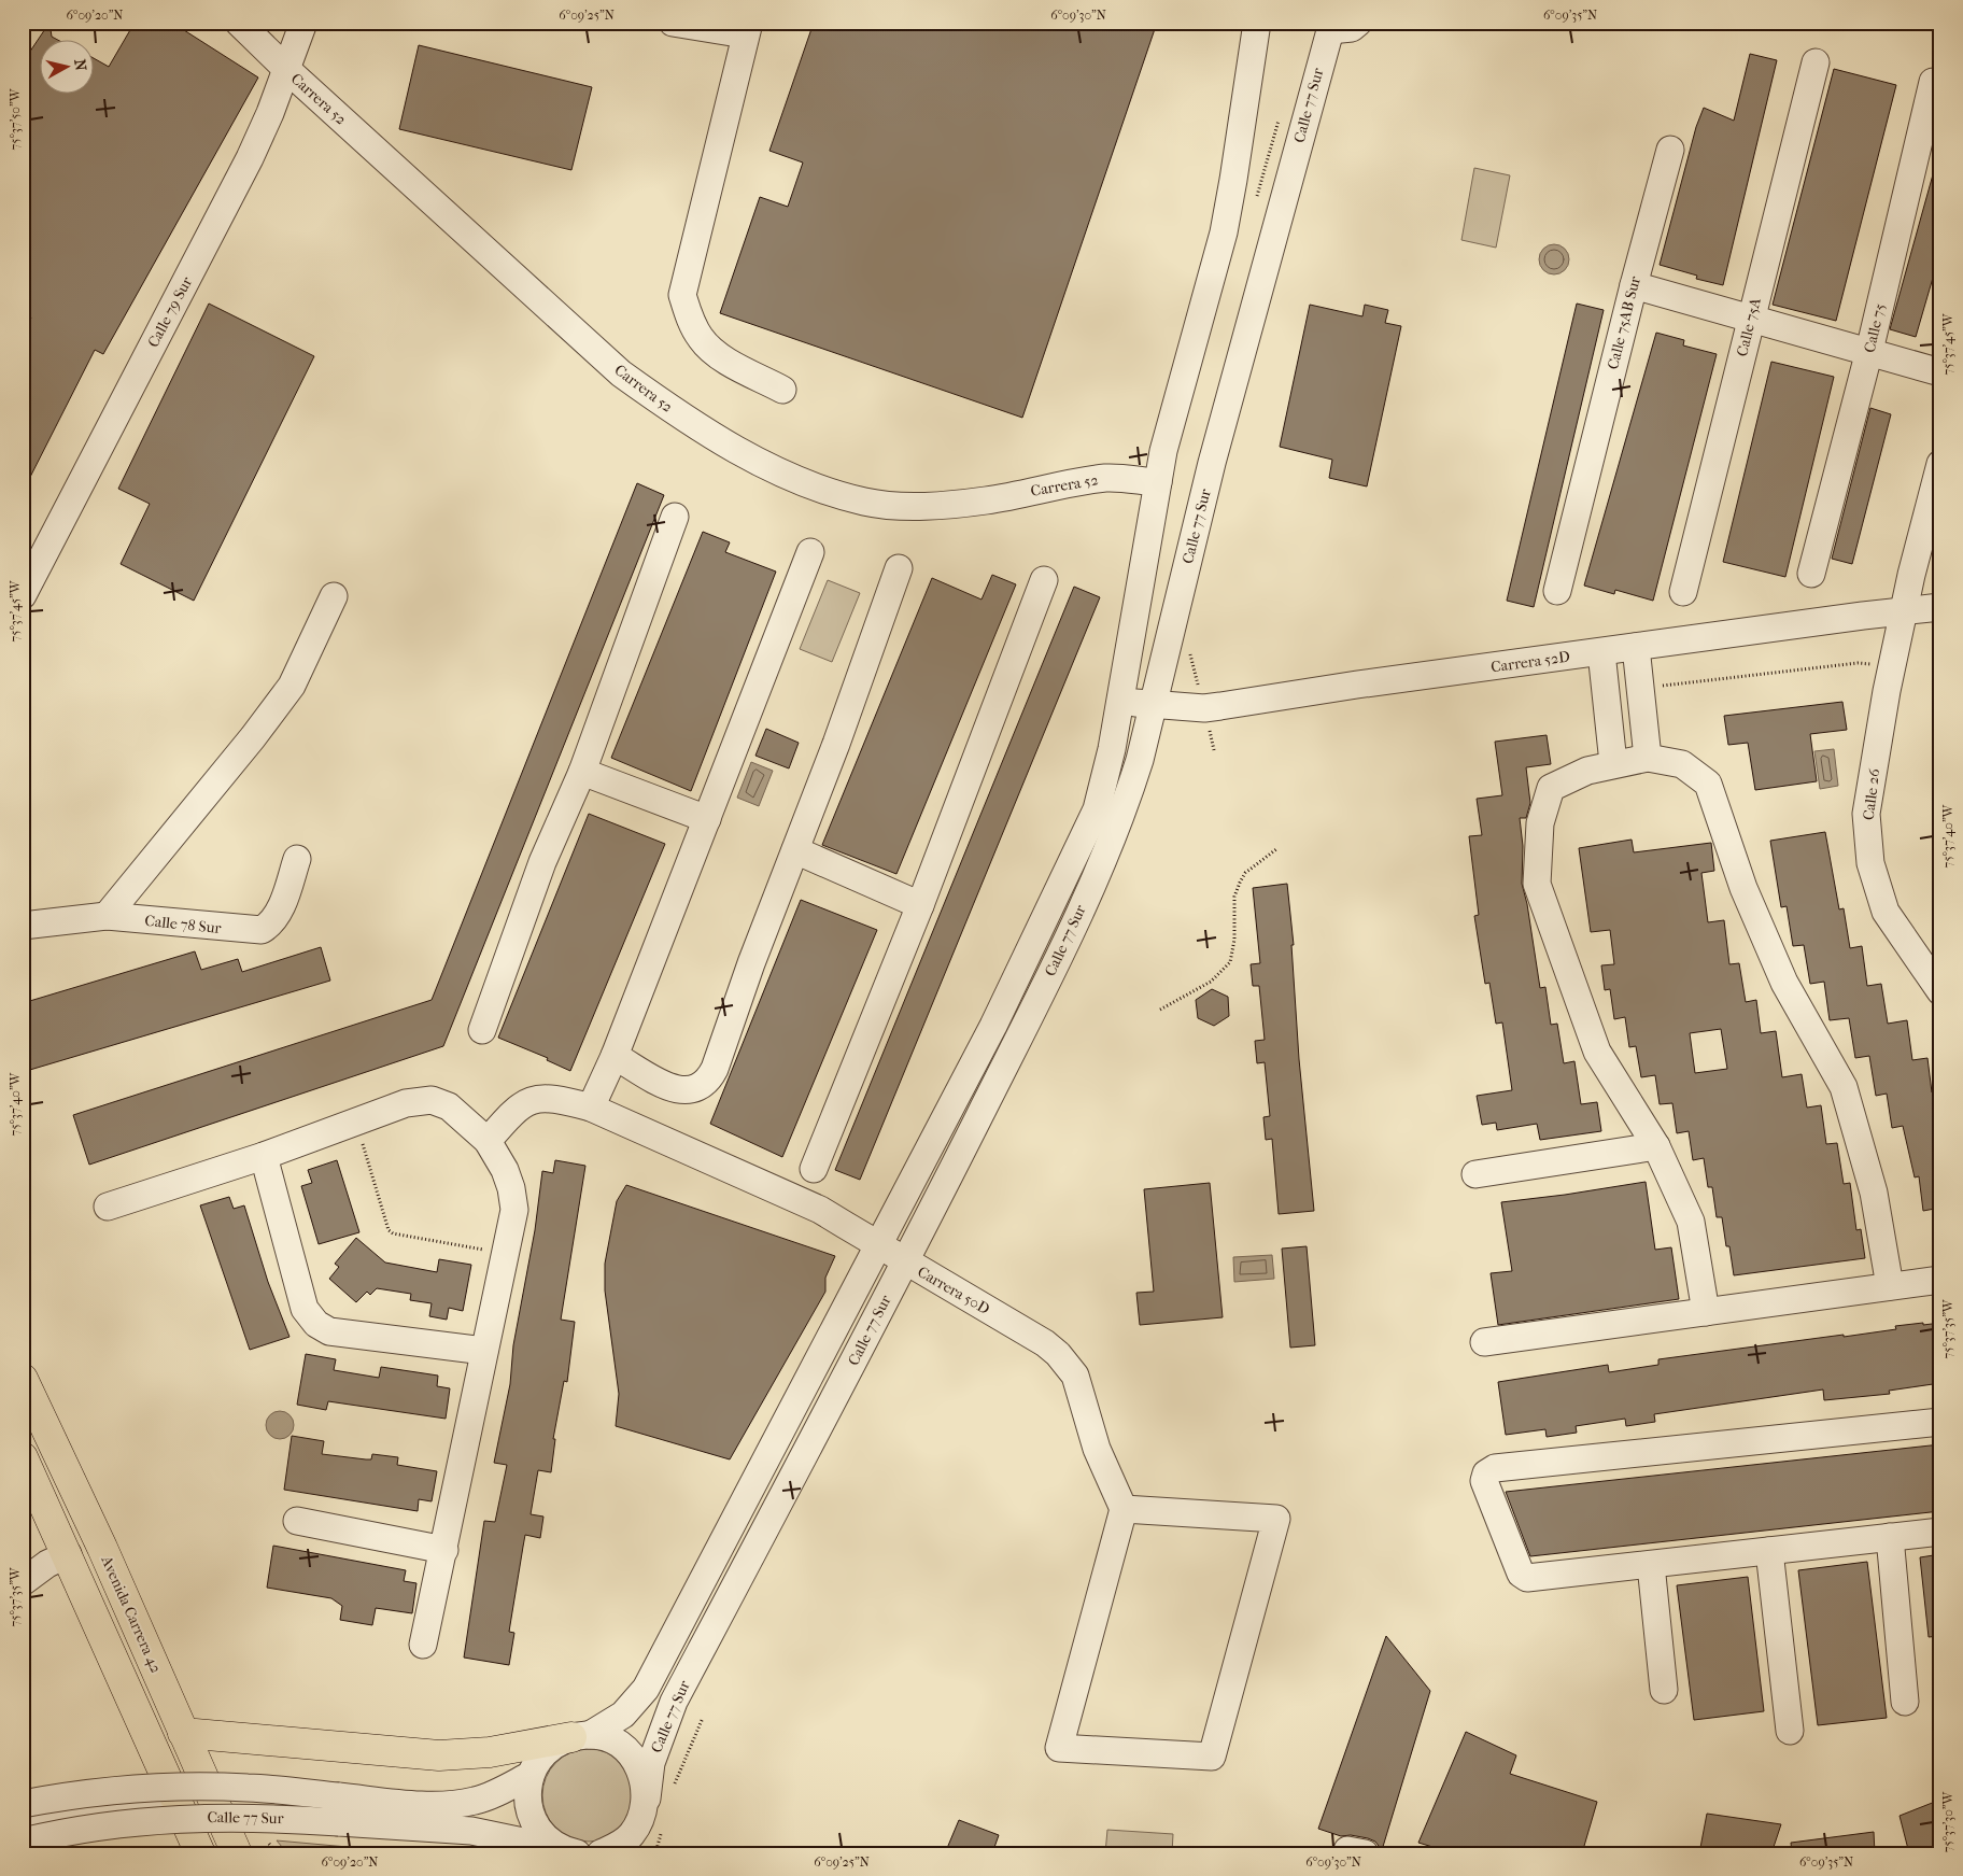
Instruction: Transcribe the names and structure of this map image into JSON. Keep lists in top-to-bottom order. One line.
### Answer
{"streets":{"highway":["Avenida Carrera 42"],"street":["Carrera 52","Calle 77 Sur","Calle 79 Sur","Calle 75AB Sur","Calle 75A","Calle 75","Carrera 52D","Calle 26","Calle 78 Sur","Carrera 50D"]},"crossings":[["Carrera 52","Calle 77 Sur"],["Carrera 52","Calle 79 Sur"],["Calle 77 Sur","Carrera 52D"],["Calle 77 Sur","Carrera 50D"],["Carrera 52D","Calle 26"]],"north":"right","coordinates":["6°09'20\"N","6°09'25\"N","6°09'30\"N","6°09'35\"N","75°37'50\"W","75°37'45\"W","75°37'40\"W","75°37'35\"W","75°37'30\"W"]}
